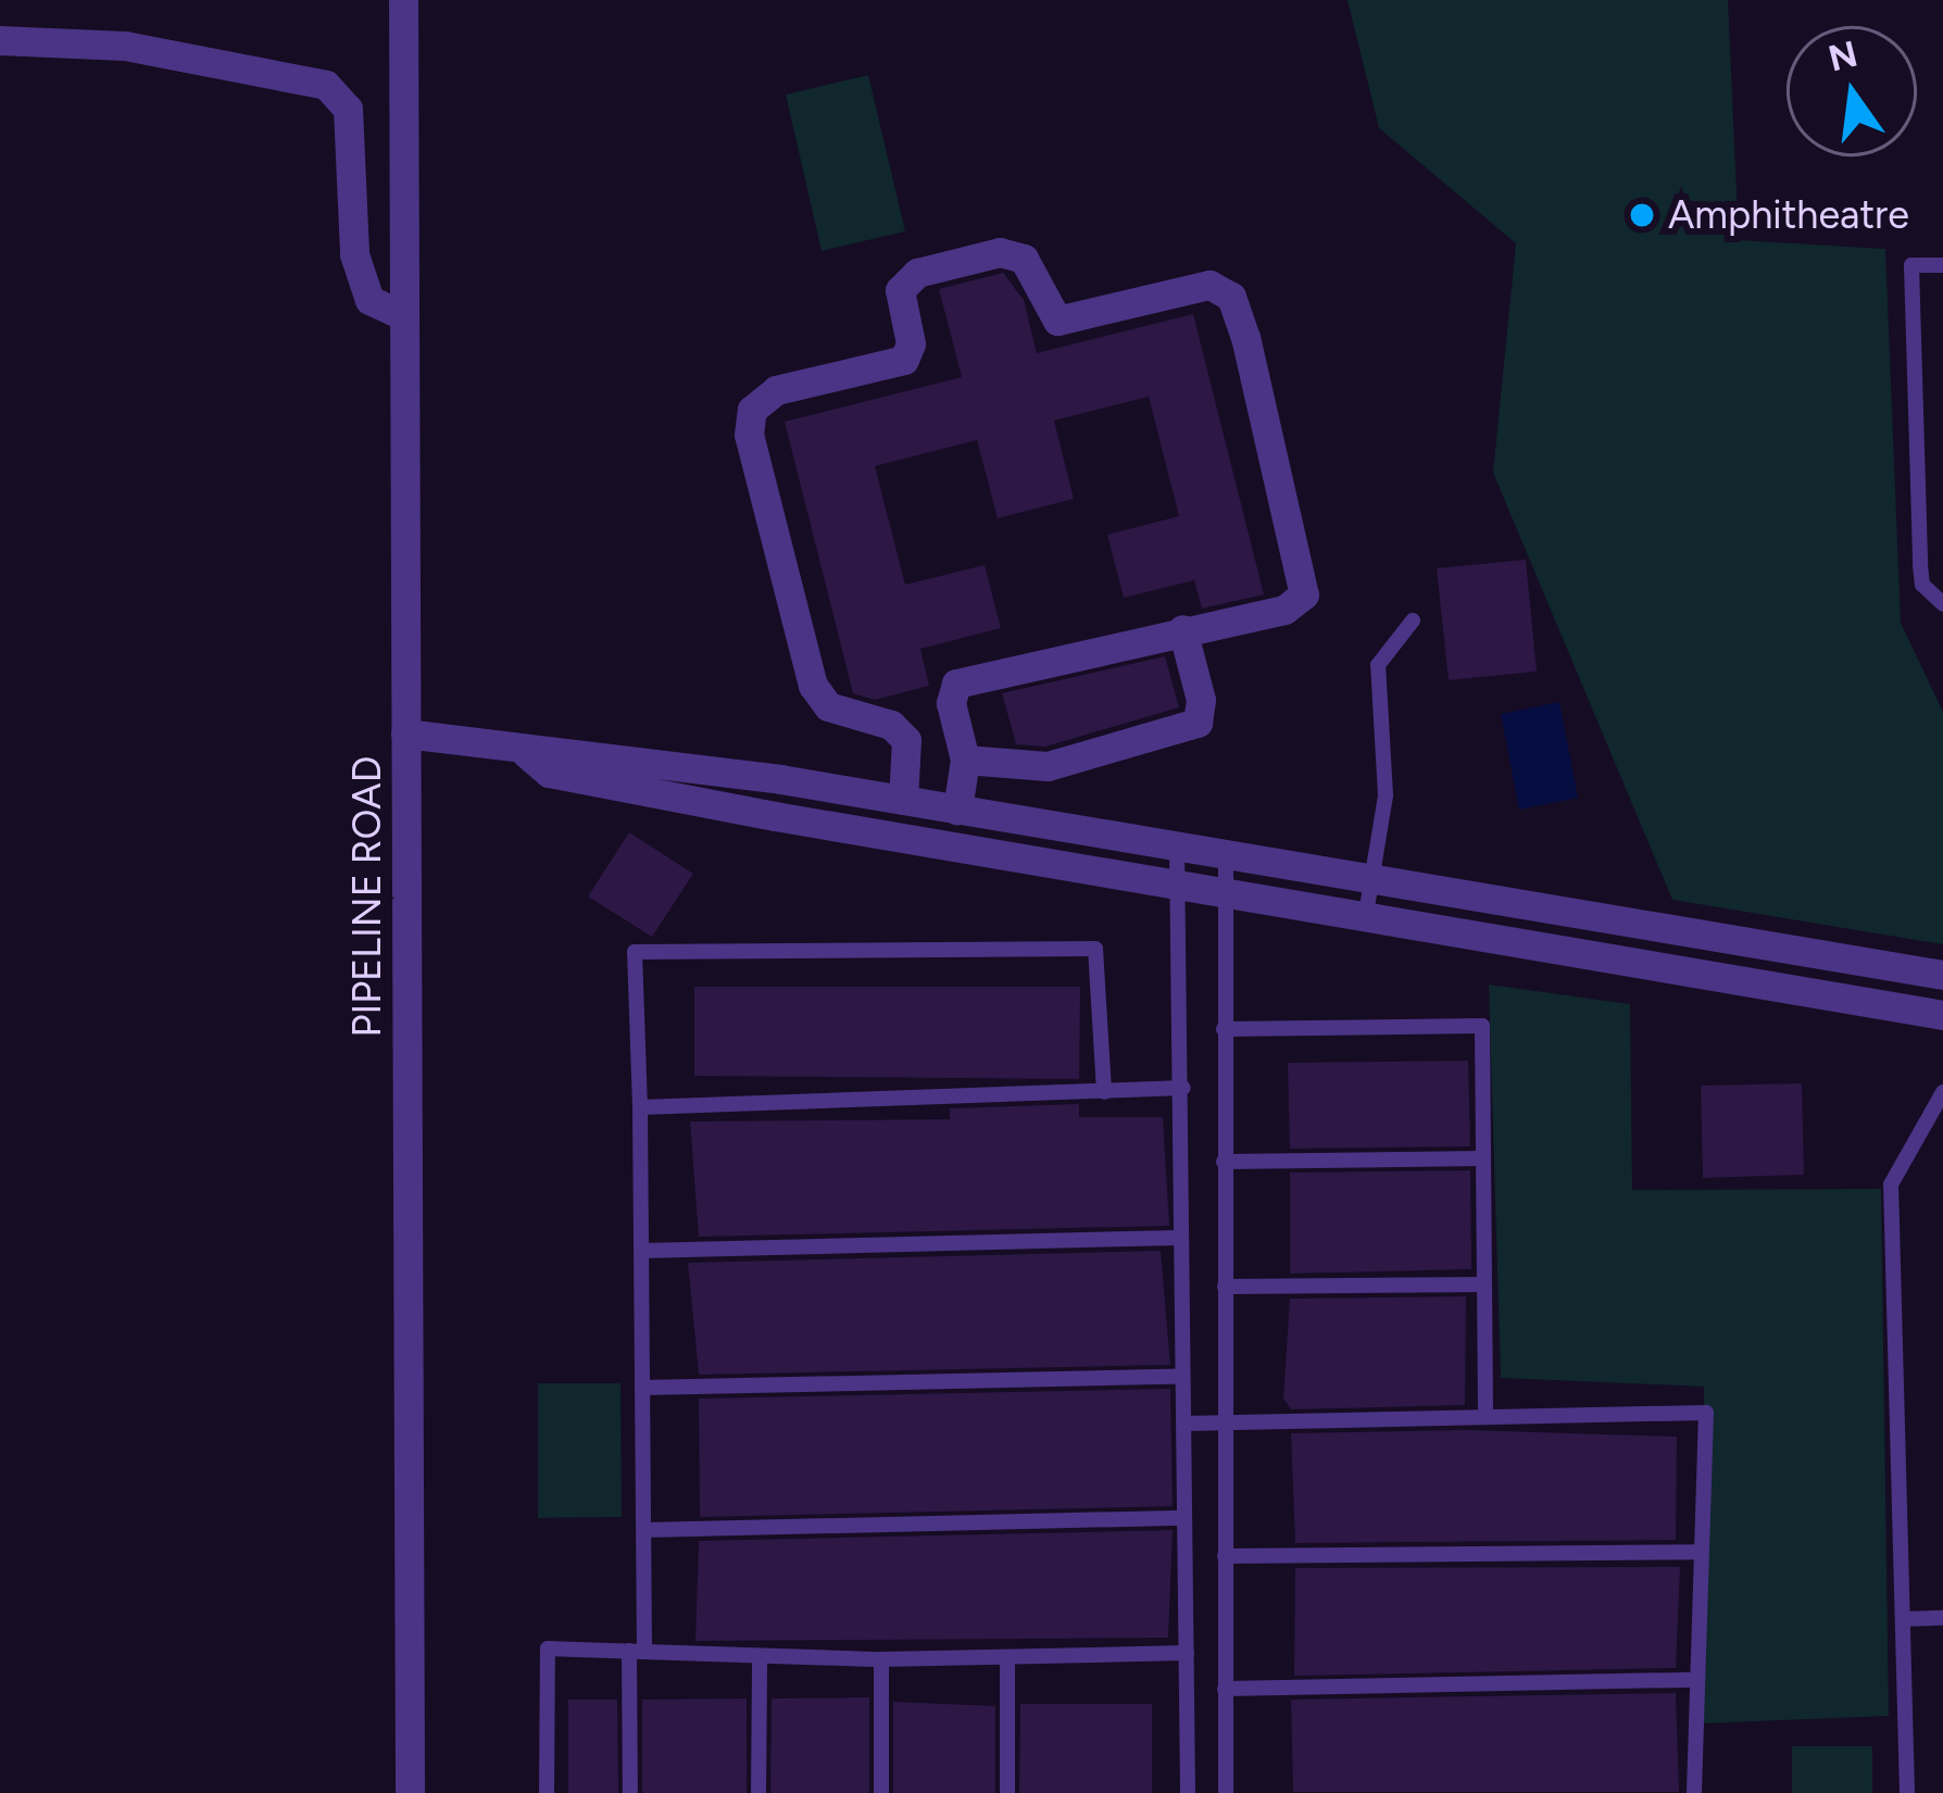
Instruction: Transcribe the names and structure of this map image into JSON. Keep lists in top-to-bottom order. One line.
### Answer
{"streets":{"street":["PIPELINE ROAD"]},"places":["Amphitheatre"],"north":"top"}
